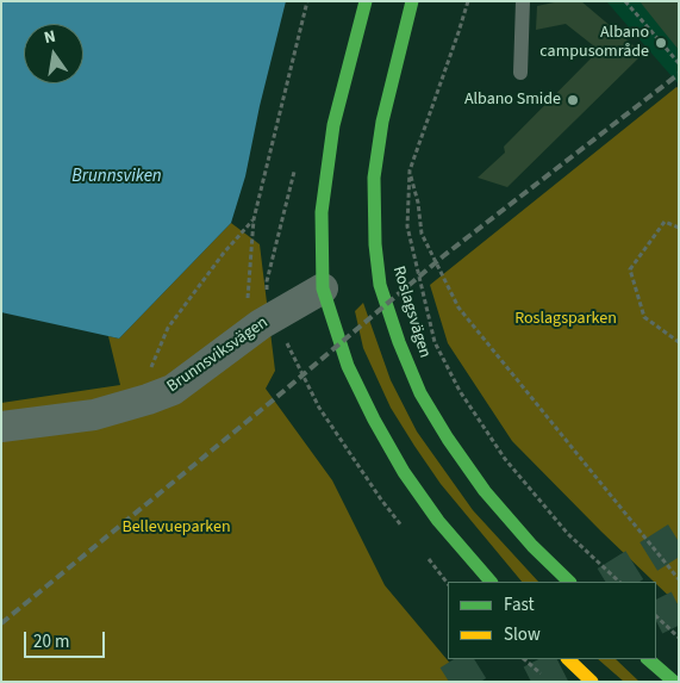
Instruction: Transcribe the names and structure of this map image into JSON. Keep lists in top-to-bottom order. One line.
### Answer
{"streets":{"main road":["Roslagsvägen"],"street":["Brunnsviksvägen"]},"water":["Brunnsviken"],"parks":["Roslagsparken","Bellevueparken"],"places":["Albano campusområde","Albano Smide"],"legend":["Fast","Slow"],"scale_bar":"20 m","north":"top"}
